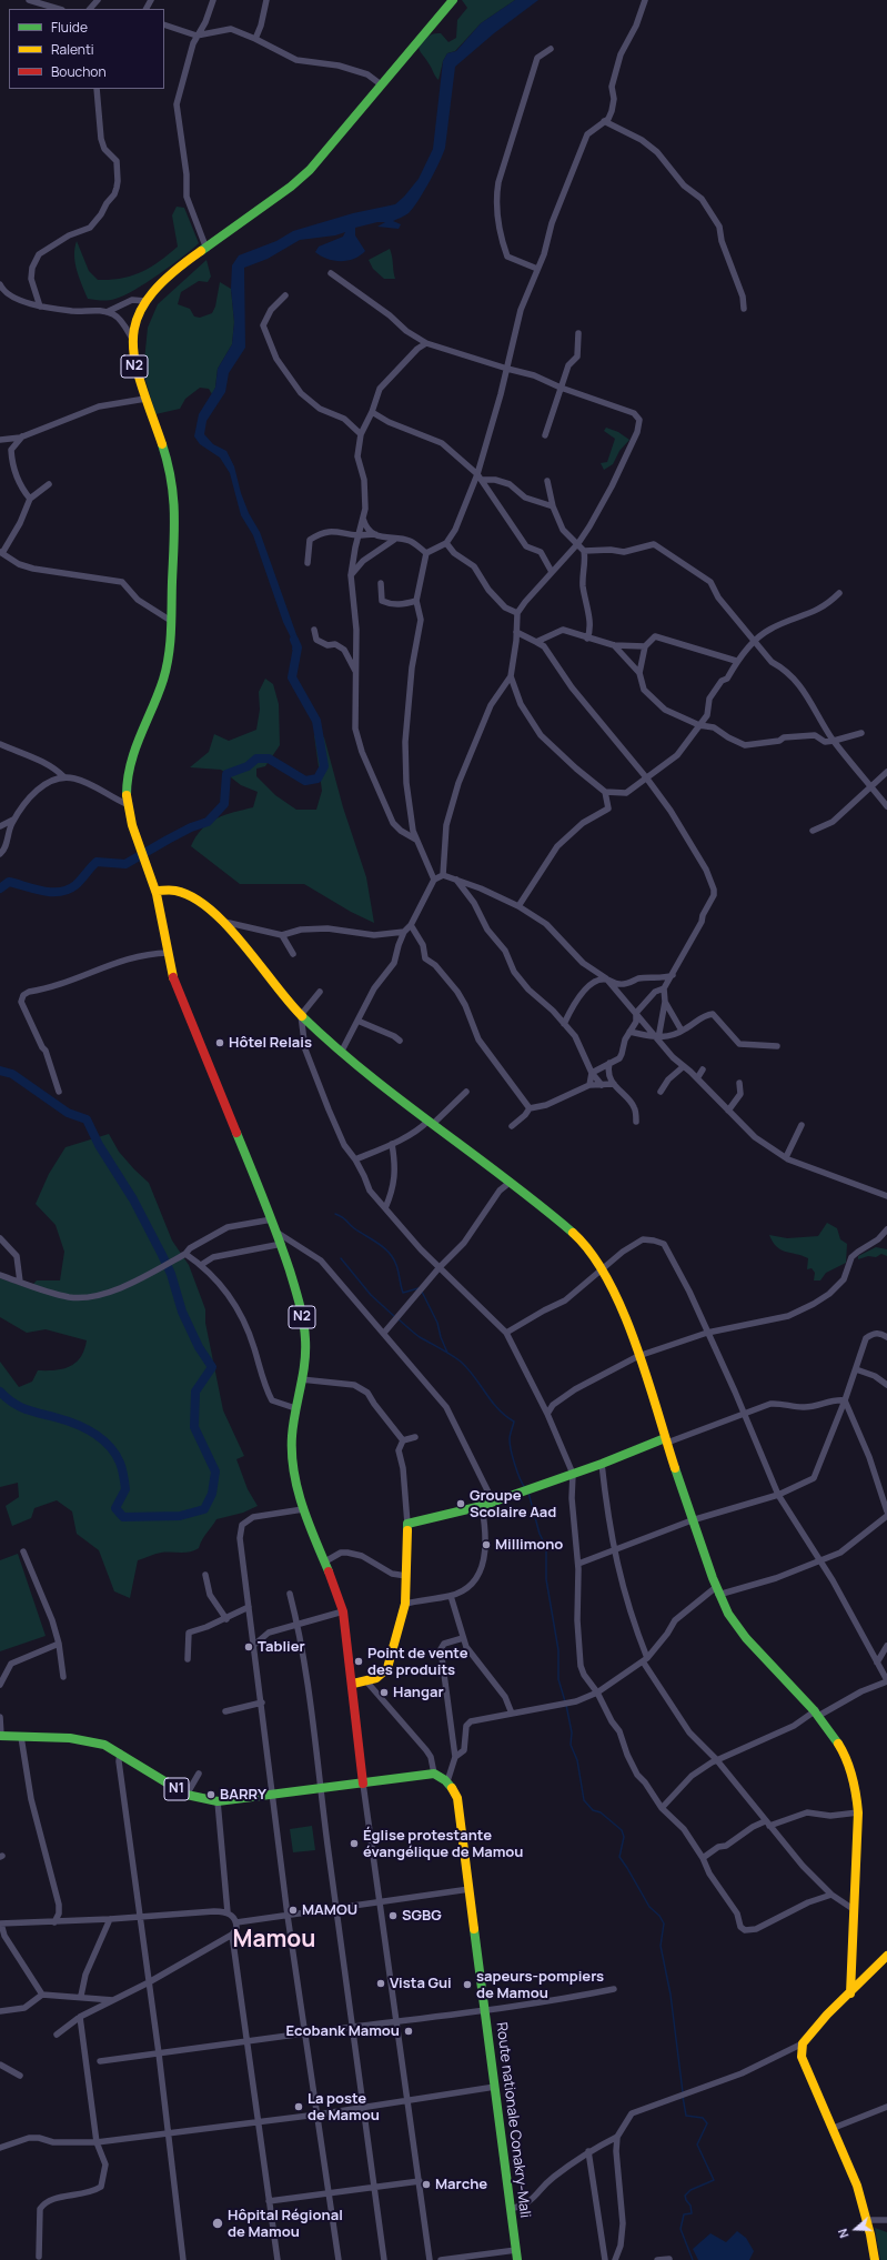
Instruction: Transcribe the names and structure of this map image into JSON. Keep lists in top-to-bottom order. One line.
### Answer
{"streets":{"main road":["N2","N1","Route nationale Conakry-Mali"]},"crossings":[["N2","N1"]],"districts":["Mamou"],"places":["Hôtel Relais","Groupe Scolaire Aad","Millimono","Tablier","Point de vente des produits","Hangar","BARRY","Église protestante évangélique de Mamou","MAMOU","SGBG","Vista Gui","sapeurs-pompiers de Mamou","Ecobank Mamou","La poste de Mamou","Marche","Hôpital Régional de Mamou"],"legend":["Fluide","Ralenti","Bouchon"],"north":"left"}
